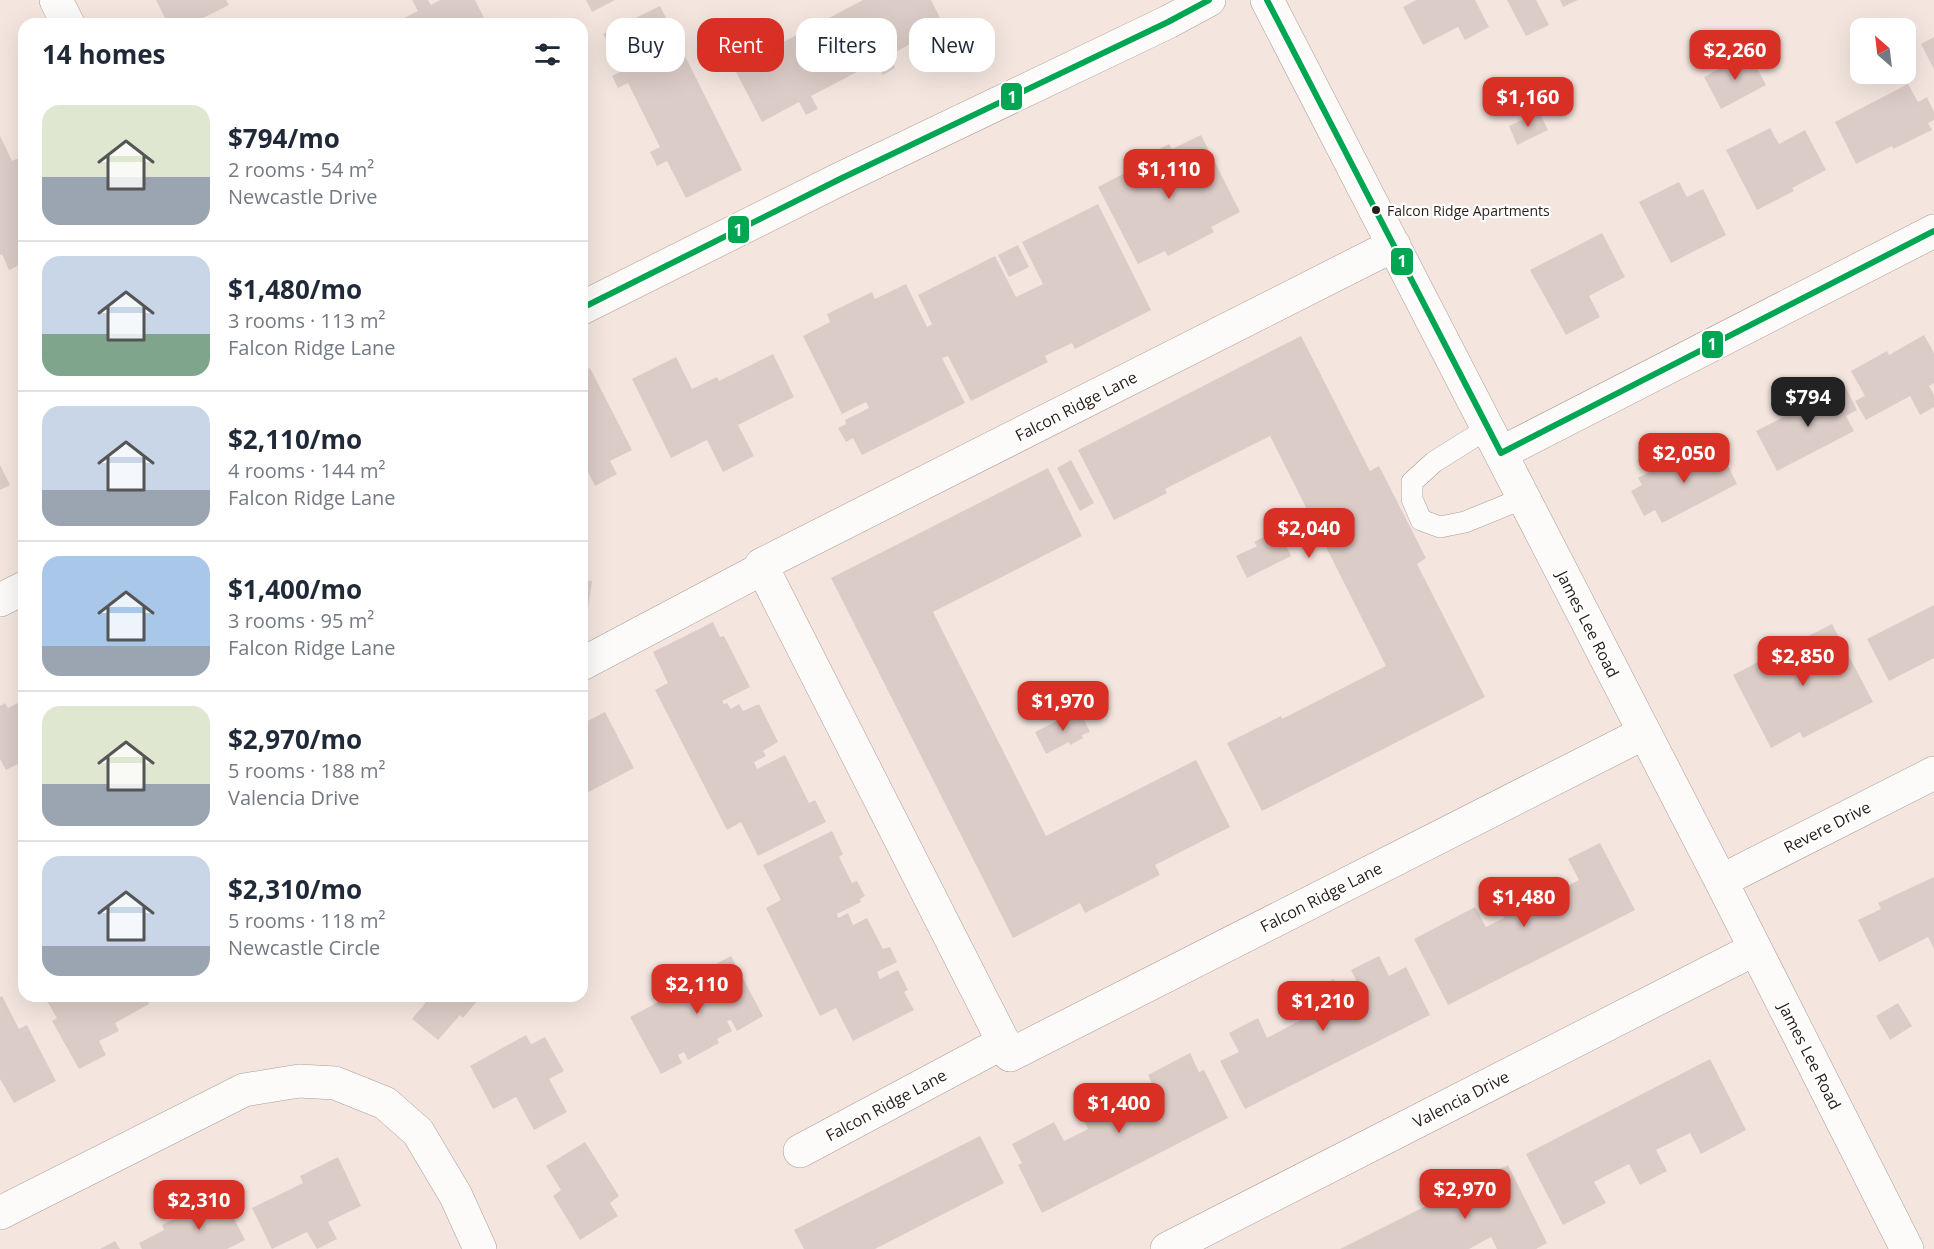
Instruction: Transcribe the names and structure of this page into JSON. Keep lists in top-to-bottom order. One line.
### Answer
{"streets":{"street":["Falcon Ridge Lane","James Lee Road","Revere Drive","Valencia Drive"]},"crossings":[["Falcon Ridge Lane","James Lee Road"],["James Lee Road","Revere Drive"],["James Lee Road","Valencia Drive"]],"places":["Falcon Ridge Apartments"],"lines":["transit line 1"],"north":"top left","page":{"chip":["Buy","Rent","Filters","New"],"heading":"14 homes","price":["$2,260","$1,160","$1,110","$794","$2,050","$2,040","$2,850","$1,970","$1,480","$2,110","$1,210","$1,400","$2,970","$2,310"],"list":[{"name":"$794/mo","note":"2 rooms · 54 m² · Newcastle Drive"},{"name":"$1,480/mo","note":"3 rooms · 113 m² · Falcon Ridge Lane"},{"name":"$2,110/mo","note":"4 rooms · 144 m² · Falcon Ridge Lane"},{"name":"$1,400/mo","note":"3 rooms · 95 m² · Falcon Ridge Lane"},{"name":"$2,970/mo","note":"5 rooms · 188 m² · Valencia Drive"},{"name":"$2,310/mo","note":"5 rooms · 118 m² · Newcastle Circle"}]}}
